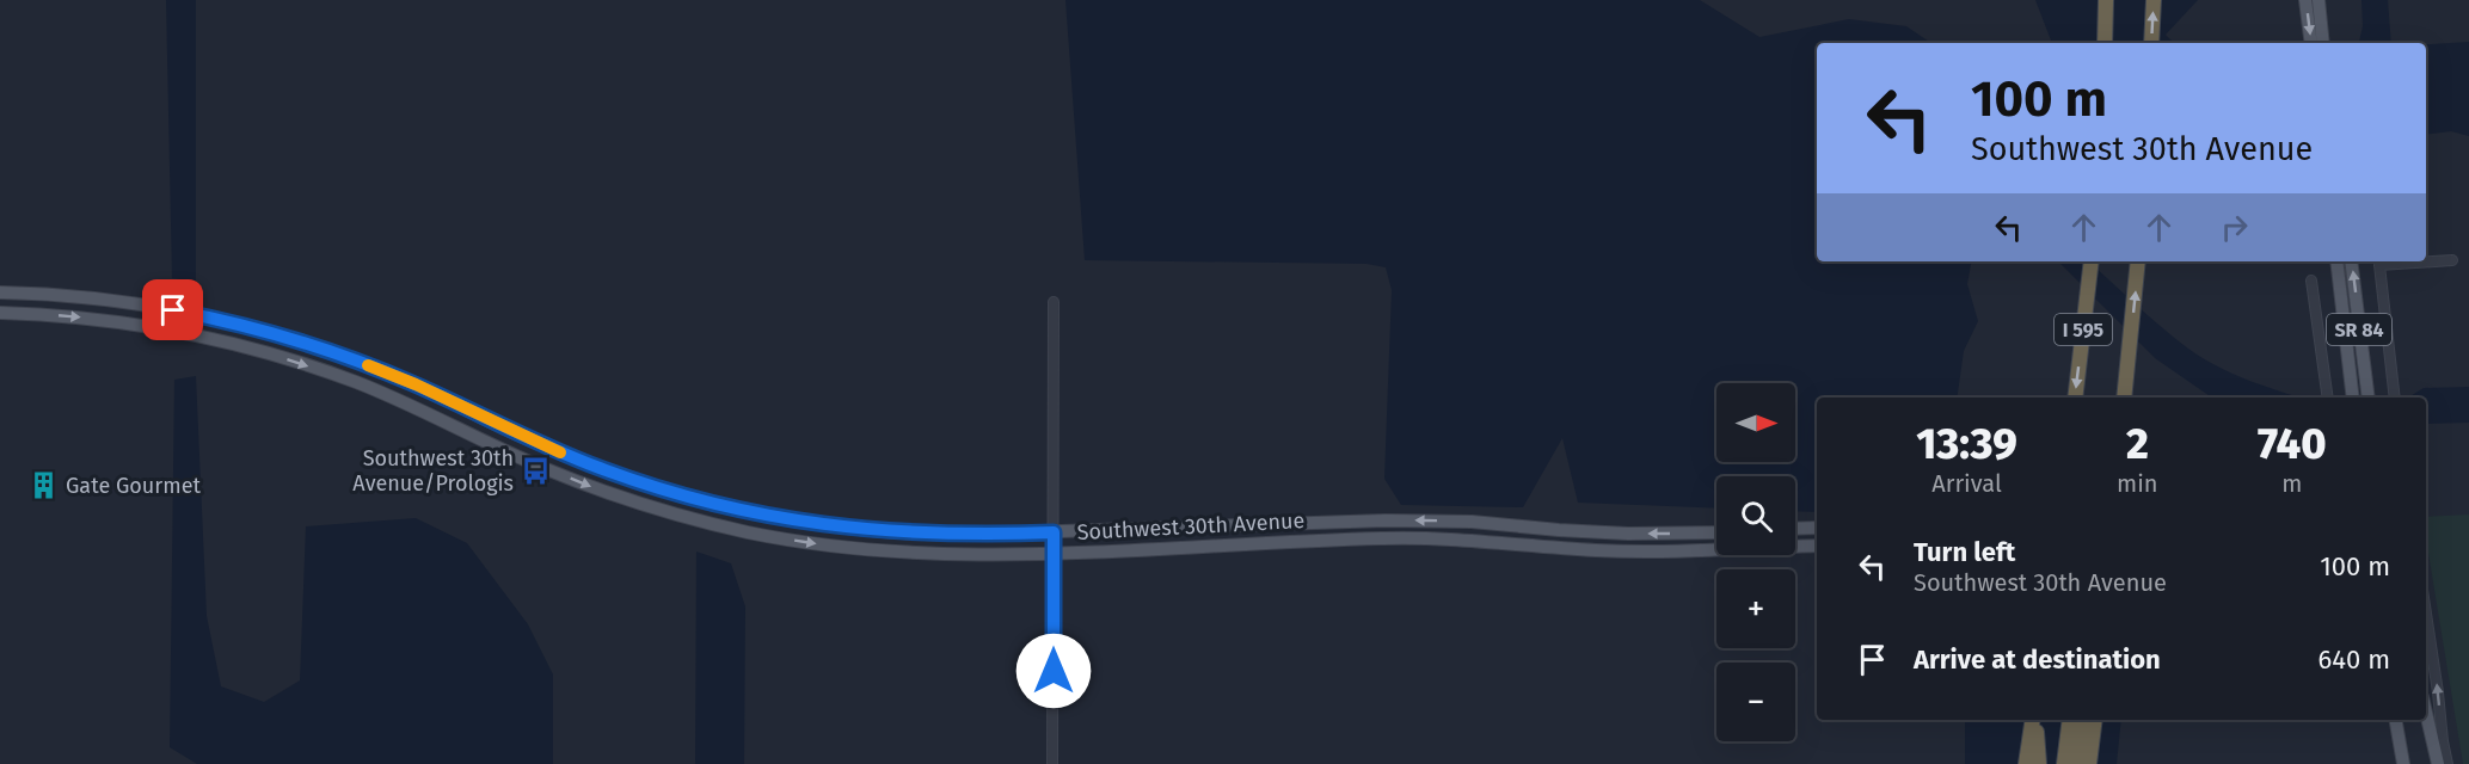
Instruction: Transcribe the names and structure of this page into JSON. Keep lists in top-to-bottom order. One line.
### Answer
{"streets":{"highway":["I 595"],"main road":["SR 84","Southwest 30th Avenue"]},"places":{"bus stop":["Southwest 30th Avenue/Prologis"],"building":["Gate Gourmet"]},"north":"right","page":{"turn":["100 m","Southwest 30th Avenue"],"map_buttons":["+","−"],"eta":["13:39","Arrival","2","min","740","m"],"list":[{"name":"Turn left","note":"Southwest 30th Avenue","value":"100 m"},{"name":"Arrive at destination","value":"640 m"}]}}
